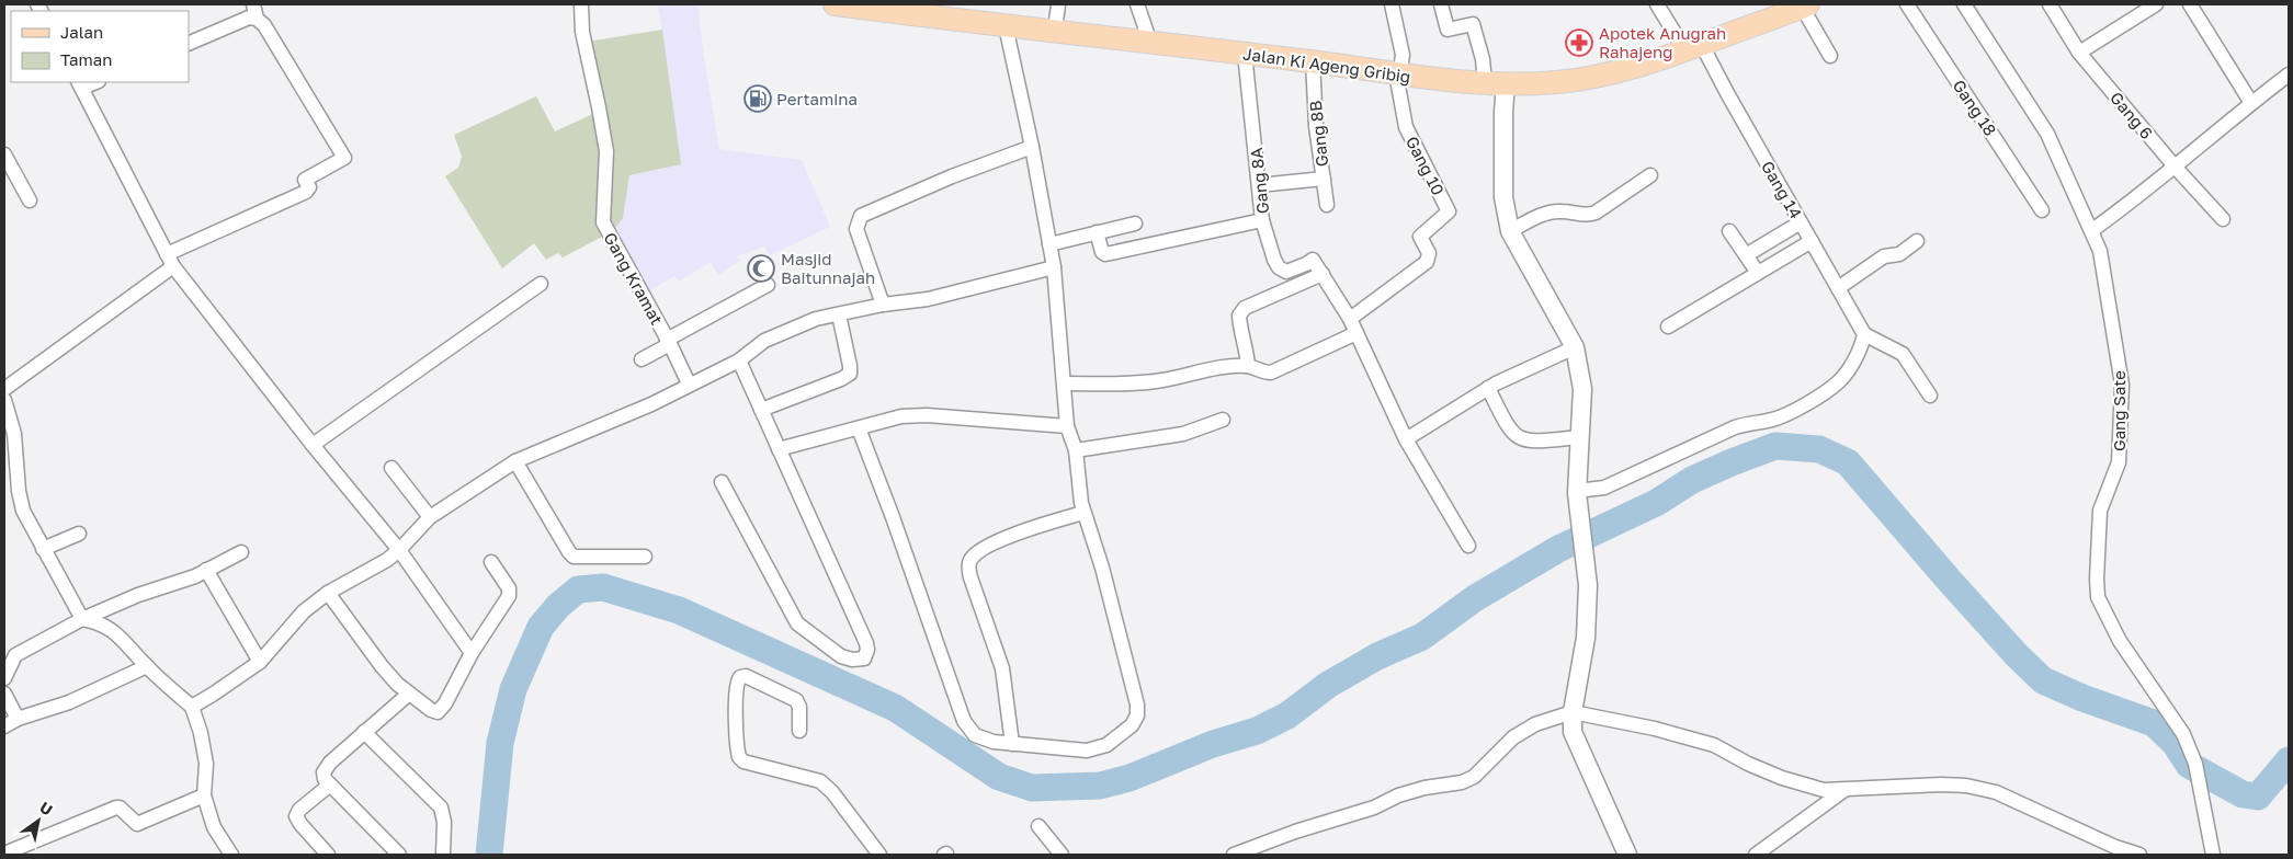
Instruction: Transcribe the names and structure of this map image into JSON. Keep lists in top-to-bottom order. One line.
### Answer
{"streets":{"main road":["Jalan Ki Ageng Gribig"],"street":["Gang 18","Gang 6","Gang 8B","Gang 10","Gang 8A","Gang 14","Gang Kramat","Gang Sate"]},"crossings":[["Jalan Ki Ageng Gribig","Gang 8B"],["Jalan Ki Ageng Gribig","Gang 10"],["Jalan Ki Ageng Gribig","Gang 8A"],["Jalan Ki Ageng Gribig","Gang 14"]],"places":{"pharmacy":["Apotek Anugrah Rahajeng"],"fuel station":["Pertamina"],"mosque":["Masjid Baitunnajah"]},"legend":["Jalan","Taman"],"north":"top right"}
